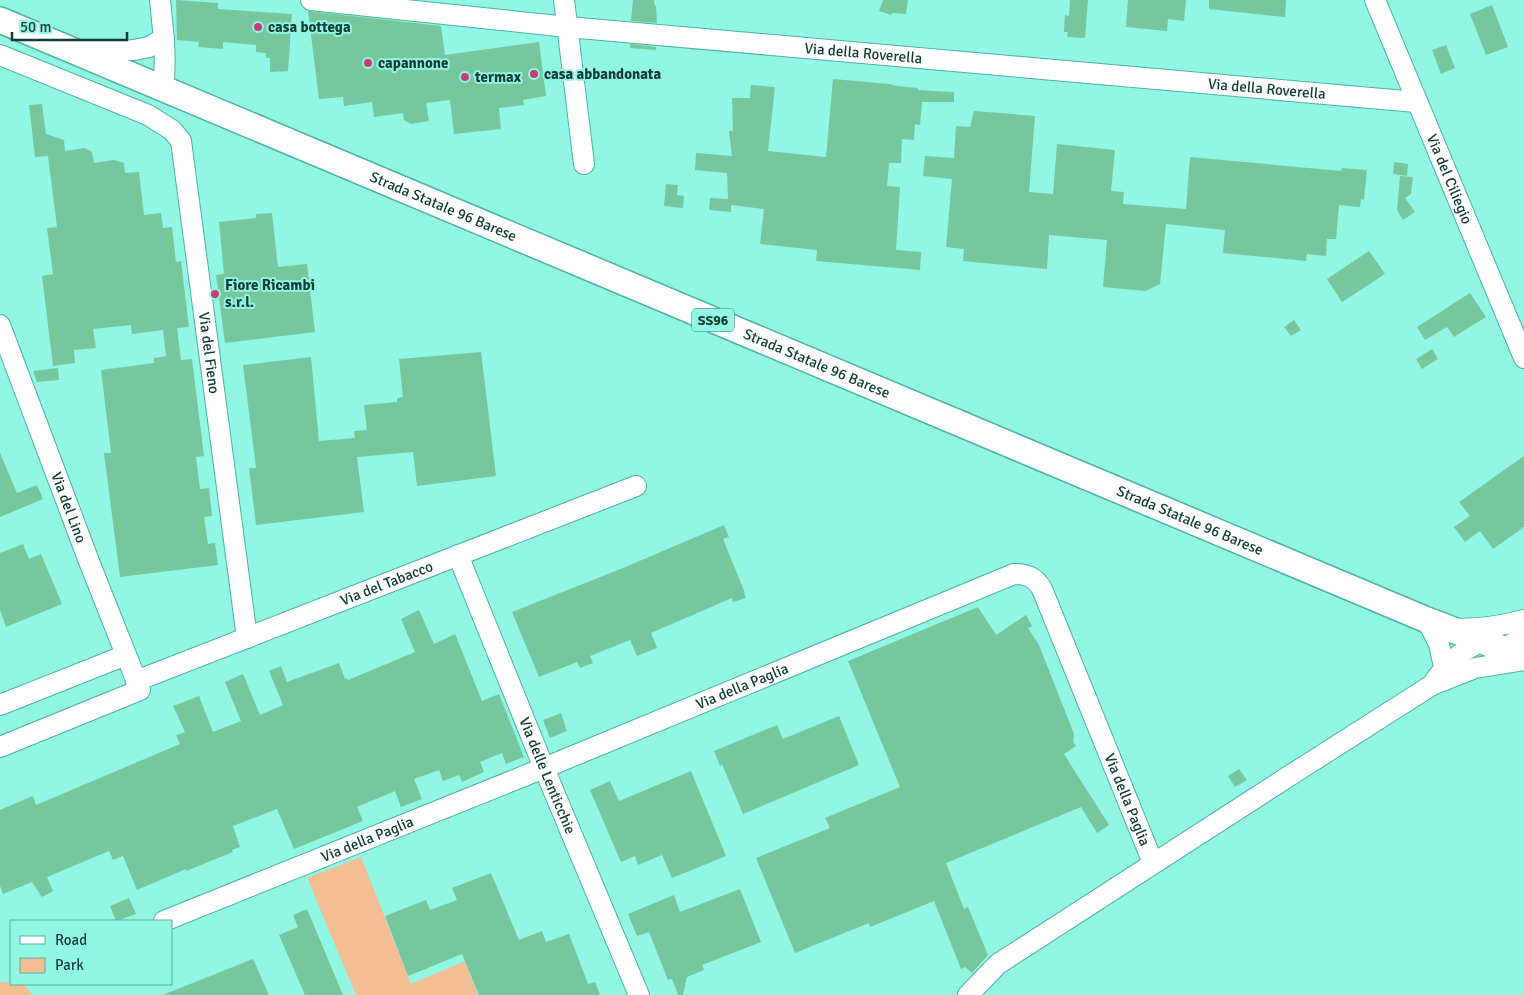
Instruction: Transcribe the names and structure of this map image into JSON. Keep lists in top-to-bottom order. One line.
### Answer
{"streets":{"main road":["Strada Statale 96 Barese","SS96"],"street":["Via della Roverella","Via del Ciliegio","Via del Fieno","Via del Lino","Via del Tabacco","Via della Paglia","Via delle Lenticchie"]},"crossings":[["Via della Roverella","Via del Ciliegio"],["Via del Fieno","Via del Tabacco"],["Via del Lino","Via del Tabacco"],["Via del Tabacco","Via delle Lenticchie"],["Via della Paglia","Via delle Lenticchie"]],"places":["casa bottega","capannone","casa abbandonata","termax","Fiore Ricambi s.r.l."],"legend":["Road","Park"],"scale_bar":"50 m"}
